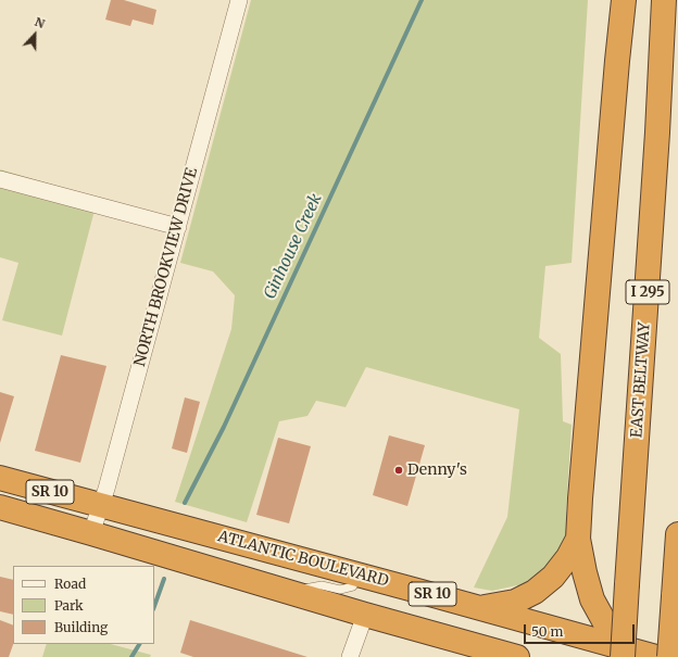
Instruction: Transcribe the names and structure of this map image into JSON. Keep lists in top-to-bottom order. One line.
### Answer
{"streets":{"highway":["I 295","EAST BELTWAY","SR 10","ATLANTIC BOULEVARD"],"street":["NORTH BROOKVIEW DRIVE"]},"crossings":[["NORTH BROOKVIEW DRIVE","SR 10"],["NORTH BROOKVIEW DRIVE","ATLANTIC BOULEVARD"],["EAST BELTWAY","ATLANTIC BOULEVARD"]],"water":["Ginhouse Creek"],"places":["Denny's"],"legend":["Road","Park","Building"],"scale_bar":"50 m","north":"top"}
